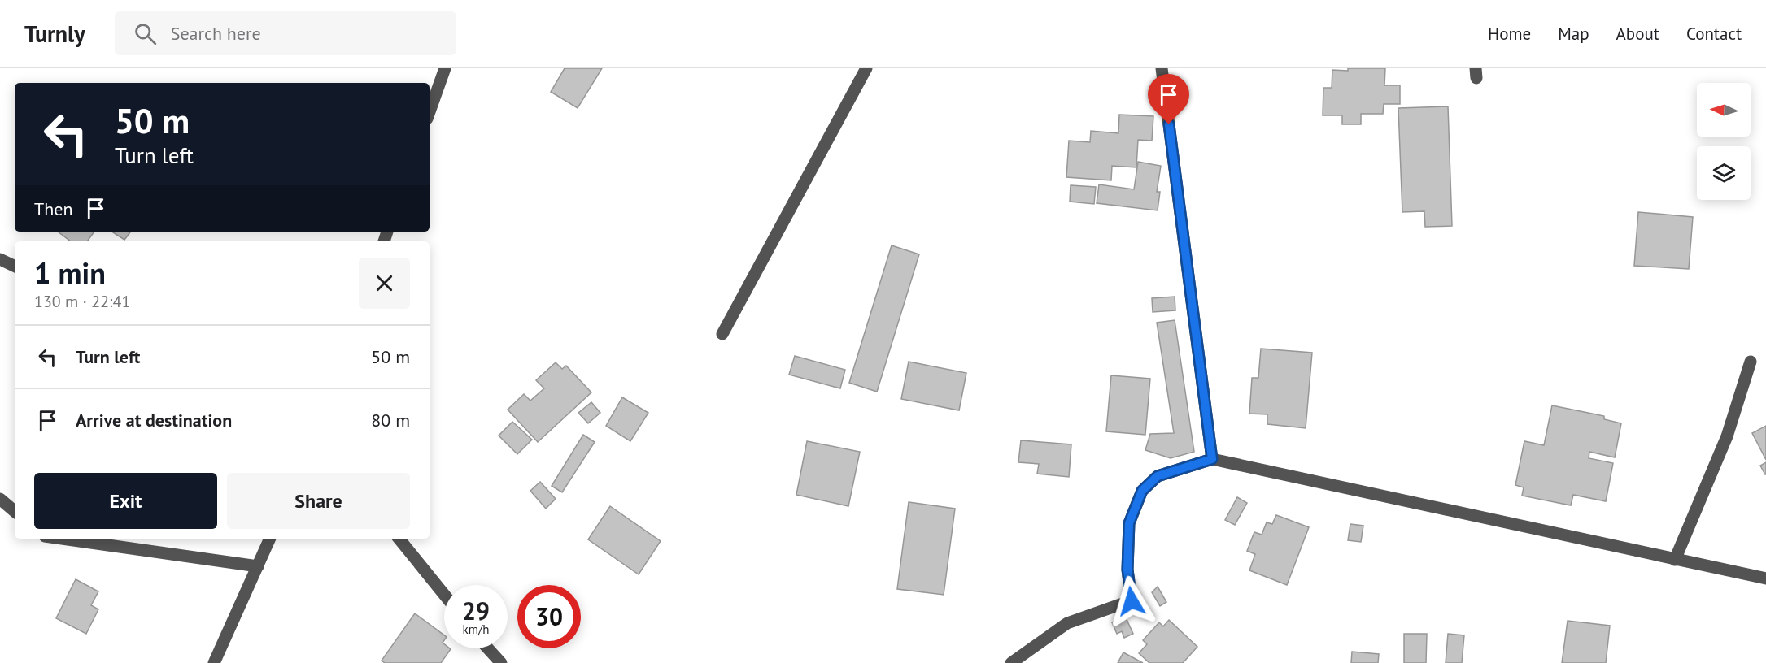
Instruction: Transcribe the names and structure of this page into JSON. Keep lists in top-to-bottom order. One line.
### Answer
{"north":"left","page":{"header":"Turnly","search":"Search here","nav":["Home","Map","About","Contact"],"turn":["50 m","Turn left"],"then":"Then","heading":["1 min","130 m · 22:41"],"list":[{"name":"Turn left","value":"50 m"},{"name":"Arrive at destination","value":"80 m"}],"buttons":["Exit","Share"],"speed":"29 km/h","limit":"30"}}
